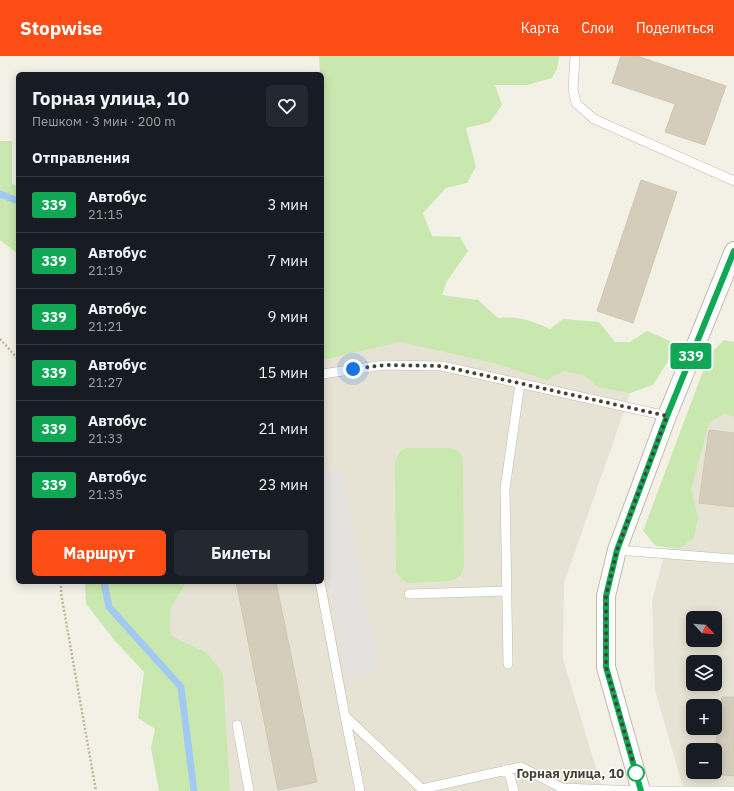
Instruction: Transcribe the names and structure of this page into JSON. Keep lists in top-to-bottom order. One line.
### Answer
{"places":["Горная улица, 10"],"lines":["bus line 339"],"north":"bottom right","page":{"header":"Stopwise","nav":["Карта","Слои","Поделиться"],"on_map":"339","heading":[["Горная улица, 10","Пешком · 3 мин · 200 m"],"Отправления"],"list":[{"mark":"339","name":"Автобус","note":"21:15","value":"3 мин"},{"mark":"339","name":"Автобус","note":"21:19","value":"7 мин"},{"mark":"339","name":"Автобус","note":"21:21","value":"9 мин"},{"mark":"339","name":"Автобус","note":"21:27","value":"15 мин"},{"mark":"339","name":"Автобус","note":"21:33","value":"21 мин"},{"mark":"339","name":"Автобус","note":"21:35","value":"23 мин"}],"buttons":["Маршрут","Билеты"],"map_buttons":["+","−"]}}
